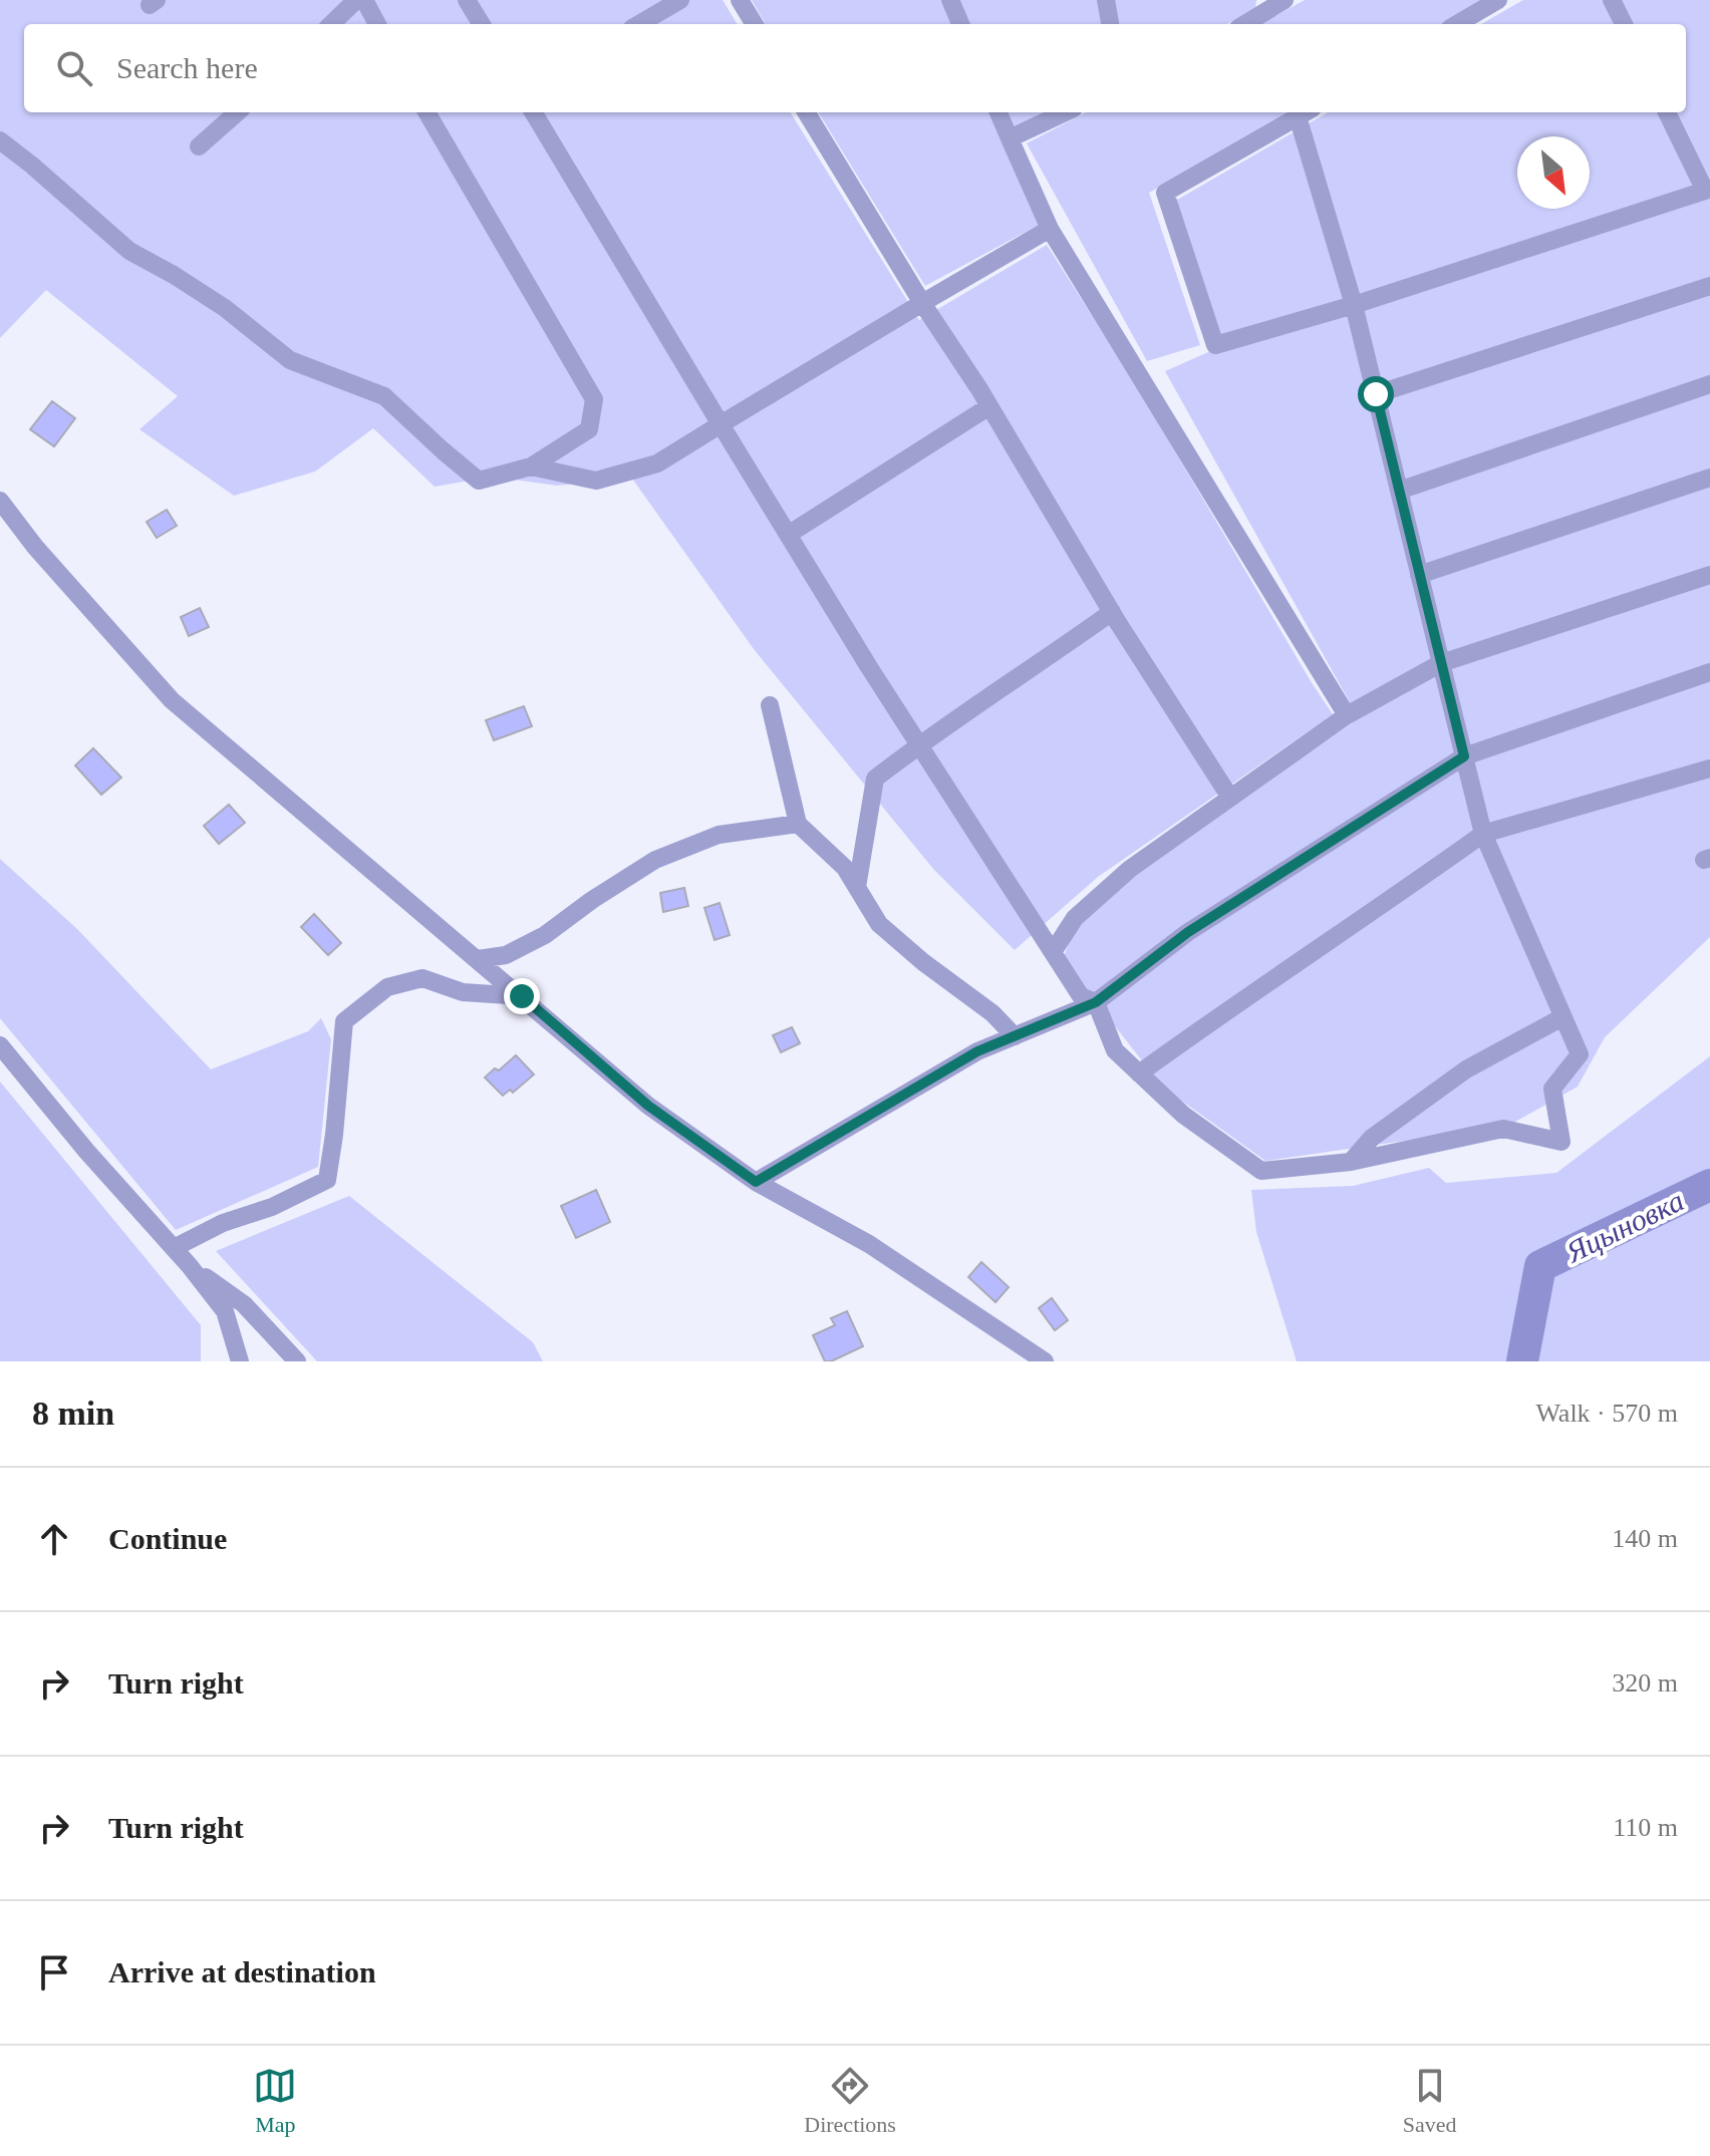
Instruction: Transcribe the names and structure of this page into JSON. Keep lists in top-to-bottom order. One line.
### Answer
{"water":["Яцыновка"],"north":"bottom right","page":{"search":"Search here","heading":["8 min","Walk · 570 m"],"list":[["Continue","140 m"],["Turn right","320 m"],["Turn right","110 m"],"Arrive at destination"],"nav":["Map","Directions","Saved"]}}
